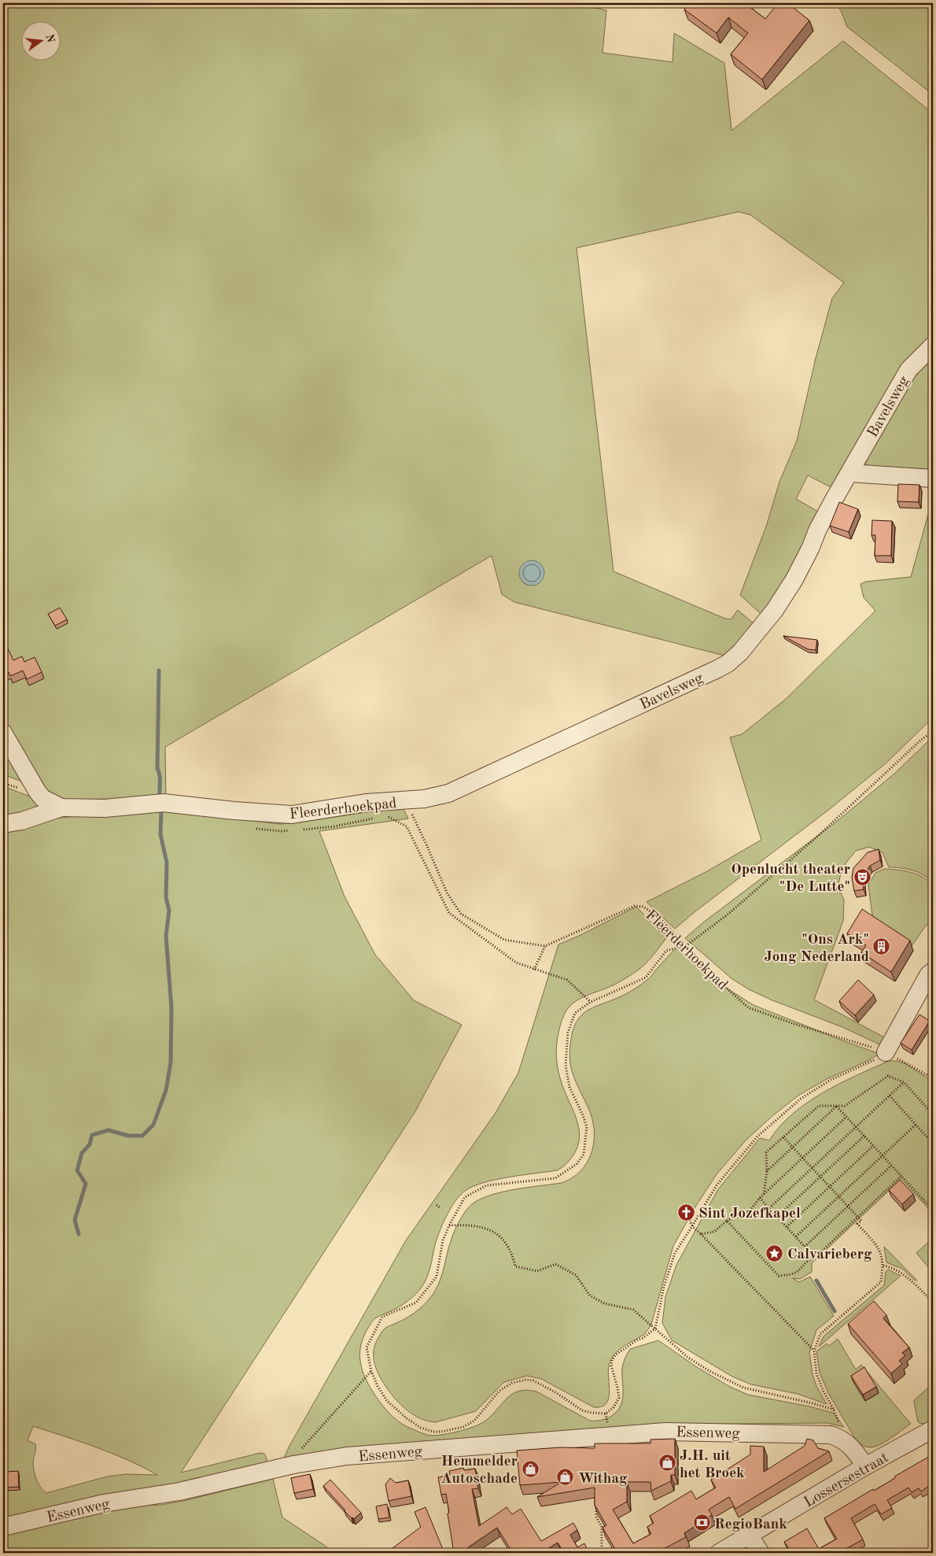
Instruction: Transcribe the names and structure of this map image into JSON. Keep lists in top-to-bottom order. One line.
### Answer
{"streets":{"street":["Bavelsweg","Fleerderhoekpad","Essenweg","Lossersestraat"]},"crossings":[["Bavelsweg","Fleerderhoekpad"],["Essenweg","Lossersestraat"]],"places":{"theatre":["Openlucht theater \"De Lutte\""],"building":["\"Ons Ark\" Jong Nederland"],"church":["Sint Jozefkapel"],"place":["Calvarieberg"],"shop":["J.H. uit het Broek","Hemmelder Autoschade","Withag"],"bank":["RegioBank"]},"north":"right"}
